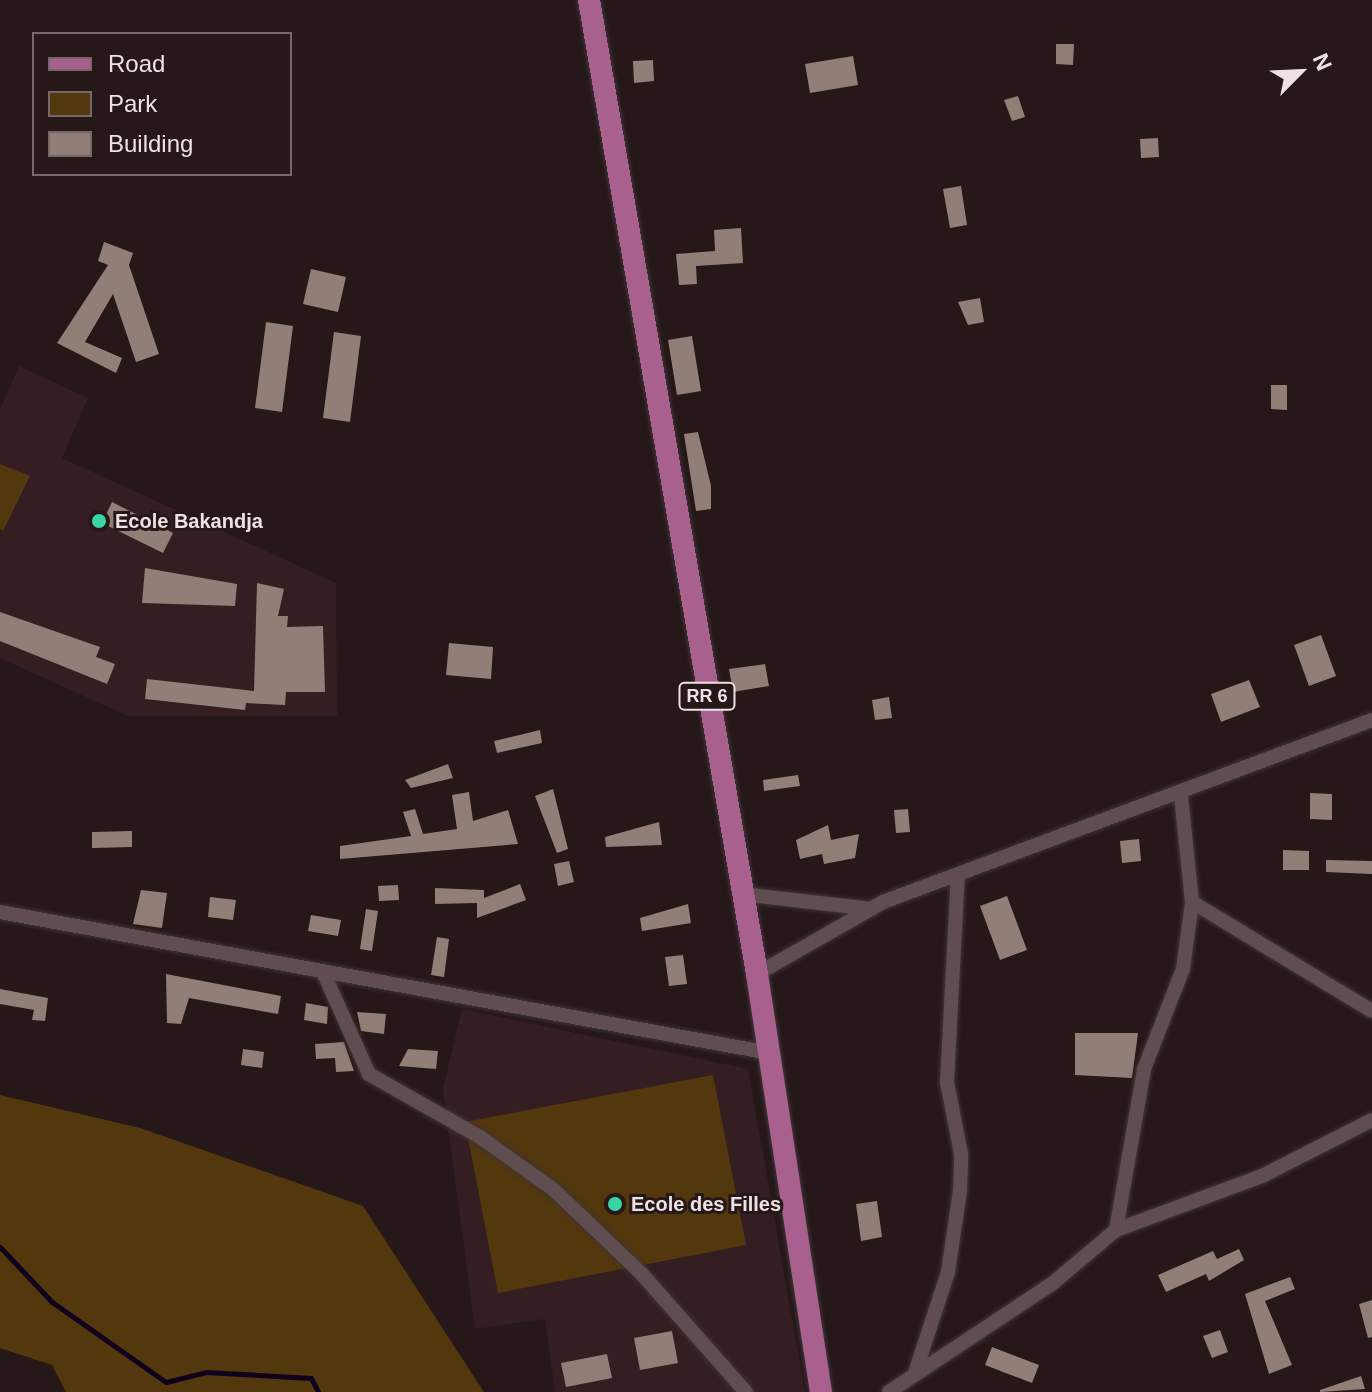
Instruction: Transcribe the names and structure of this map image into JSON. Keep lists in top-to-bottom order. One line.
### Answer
{"streets":{"main road":["RR 6"]},"places":["Ecole Bakandja","Ecole des Filles"],"legend":["Road","Park","Building"],"north":"top right"}
